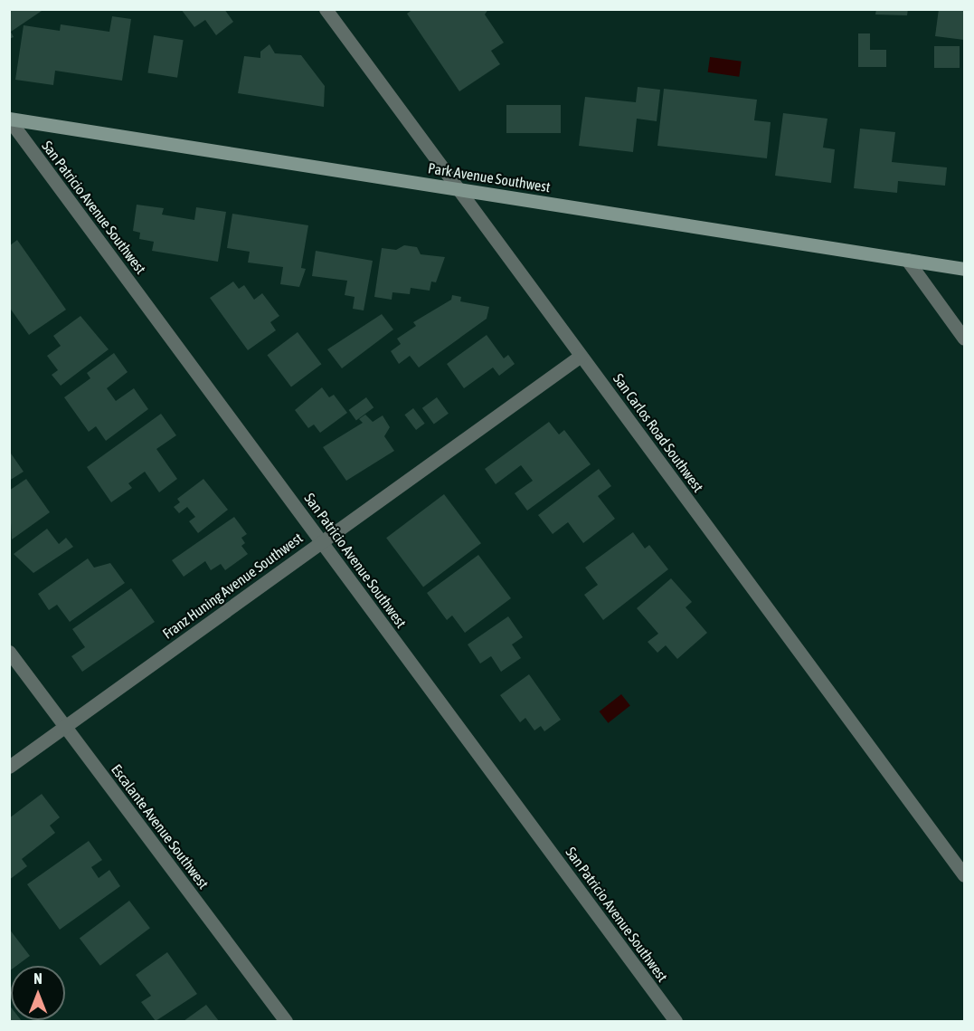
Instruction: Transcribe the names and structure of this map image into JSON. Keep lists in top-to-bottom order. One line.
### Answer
{"streets":{"street":["Park Avenue Southwest","San Patricio Avenue Southwest","San Carlos Road Southwest","Franz Huning Avenue Southwest","Escalante Avenue Southwest"]},"crossings":[["Park Avenue Southwest","San Patricio Avenue Southwest"],["Park Avenue Southwest","San Carlos Road Southwest"],["San Patricio Avenue Southwest","Franz Huning Avenue Southwest"],["San Carlos Road Southwest","Franz Huning Avenue Southwest"],["Franz Huning Avenue Southwest","Escalante Avenue Southwest"]],"north":"top"}
